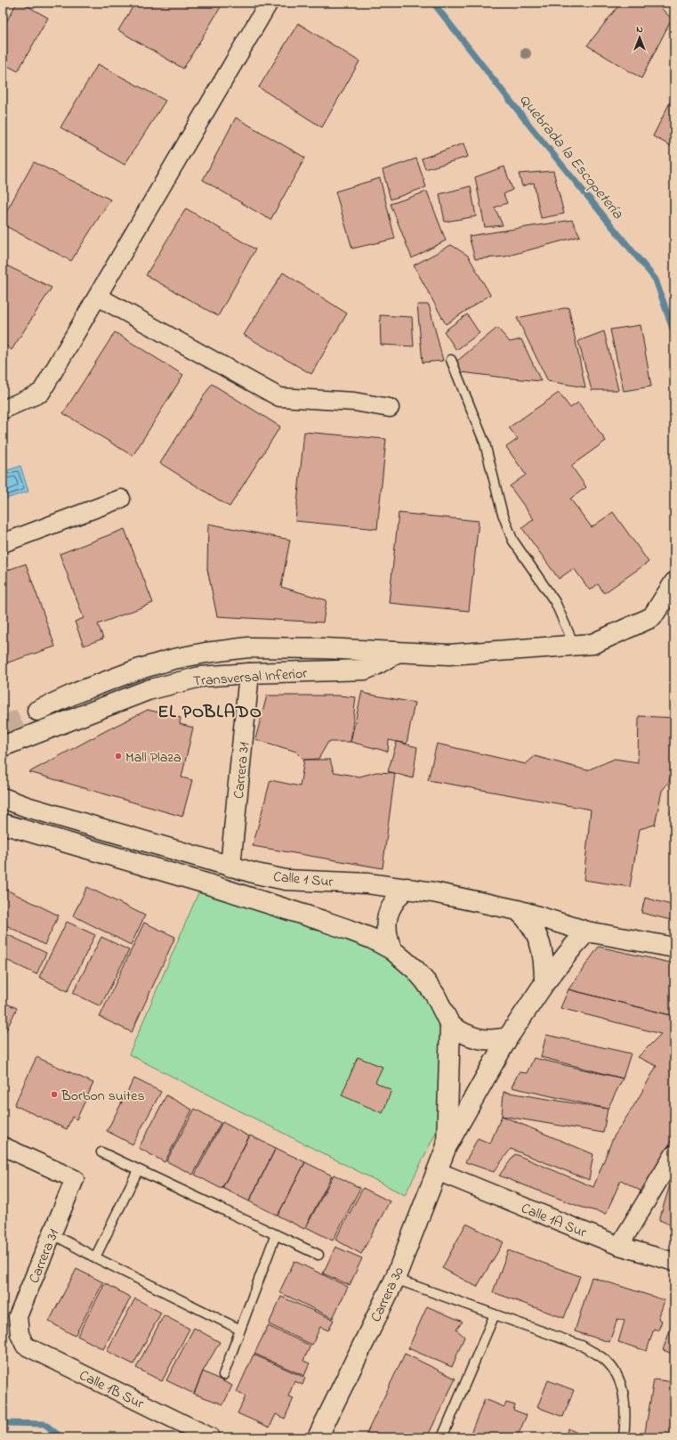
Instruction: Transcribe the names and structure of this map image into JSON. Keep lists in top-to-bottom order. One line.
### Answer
{"streets":{"street":["Transversal Inferior","Carrera 31","Calle 1 Sur","Calle 1A Sur","Carrera 30","Calle 1B Sur"]},"crossings":[["Transversal Inferior","Carrera 31"],["Carrera 31","Calle 1 Sur"],["Carrera 31","Calle 1B Sur"],["Calle 1 Sur","Carrera 30"],["Calle 1A Sur","Carrera 30"]],"districts":["EL POBLADO"],"water":["Quebrada la Escopetería"],"places":["Mall Plaza","Borbon suites"],"north":"top"}
